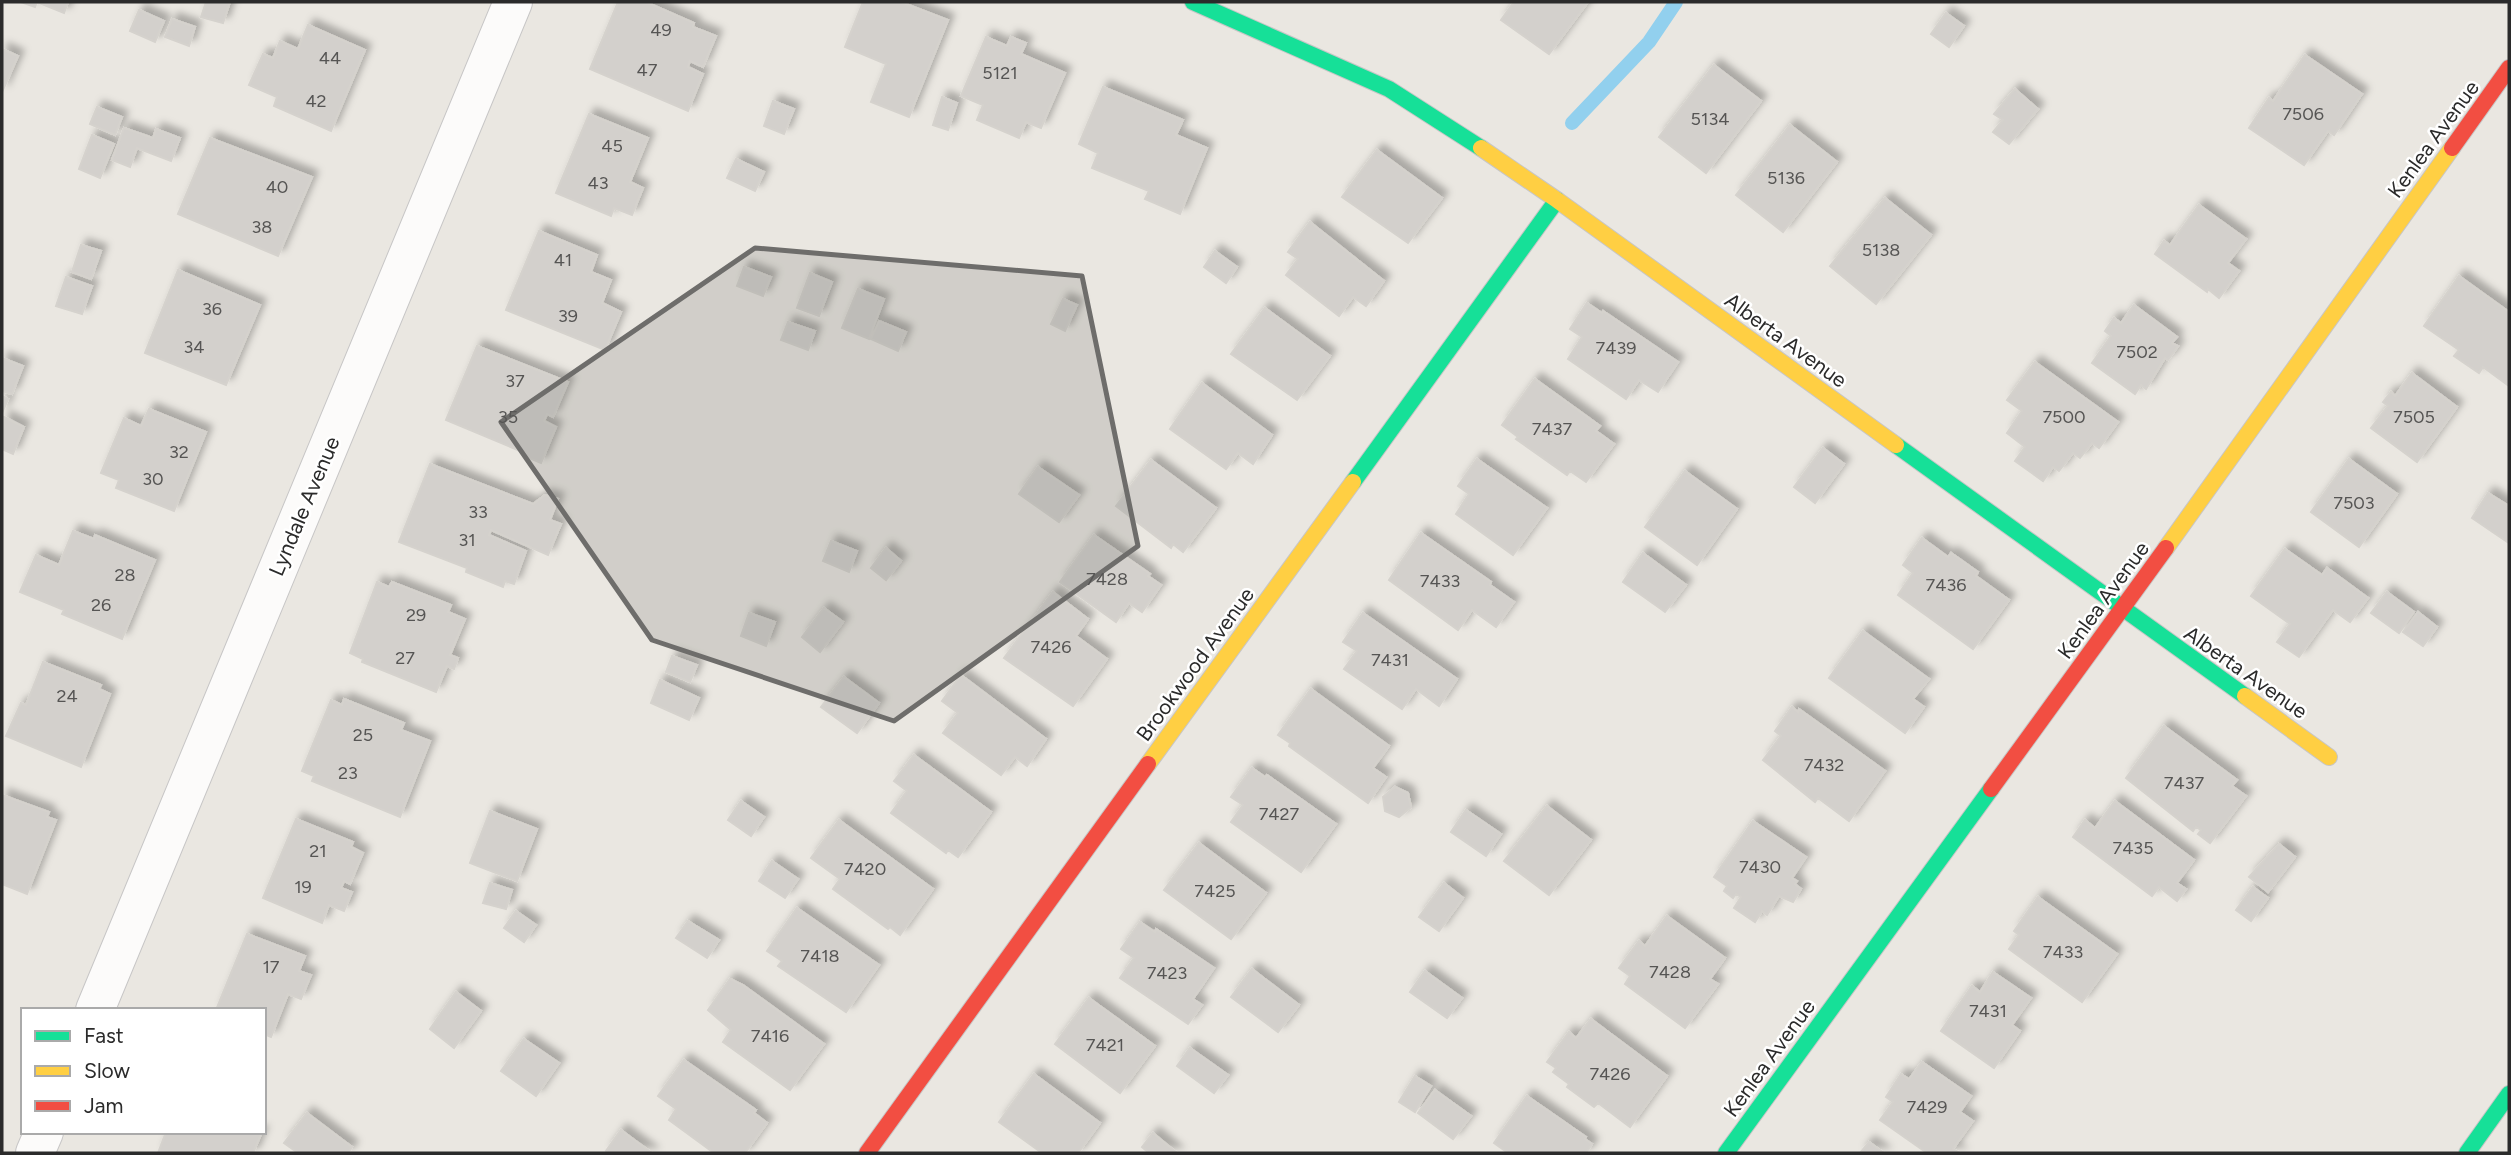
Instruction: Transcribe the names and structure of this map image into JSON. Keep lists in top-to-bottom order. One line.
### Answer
{"streets":{"street":["Kenlea Avenue","Alberta Avenue","Lyndale Avenue","Brookwood Avenue"]},"crossings":[["Kenlea Avenue","Alberta Avenue"],["Alberta Avenue","Brookwood Avenue"]],"house_numbers":["49","44","47","5121","42","7506","5134","45","5136","43","40","38","5138","41","36","39","34","7439","7502","37","35","7500","7505","7437","32","30","7503","33","31","28","7428","7433","7436","26","29","7426","27","7431","24","25","7432","23","7437","7427","7435","21","7430","7420","19","7425","7433","7418","17","7428","7423","7431","7416","7421","7426","7429"],"legend":["Fast","Slow","Jam"]}
